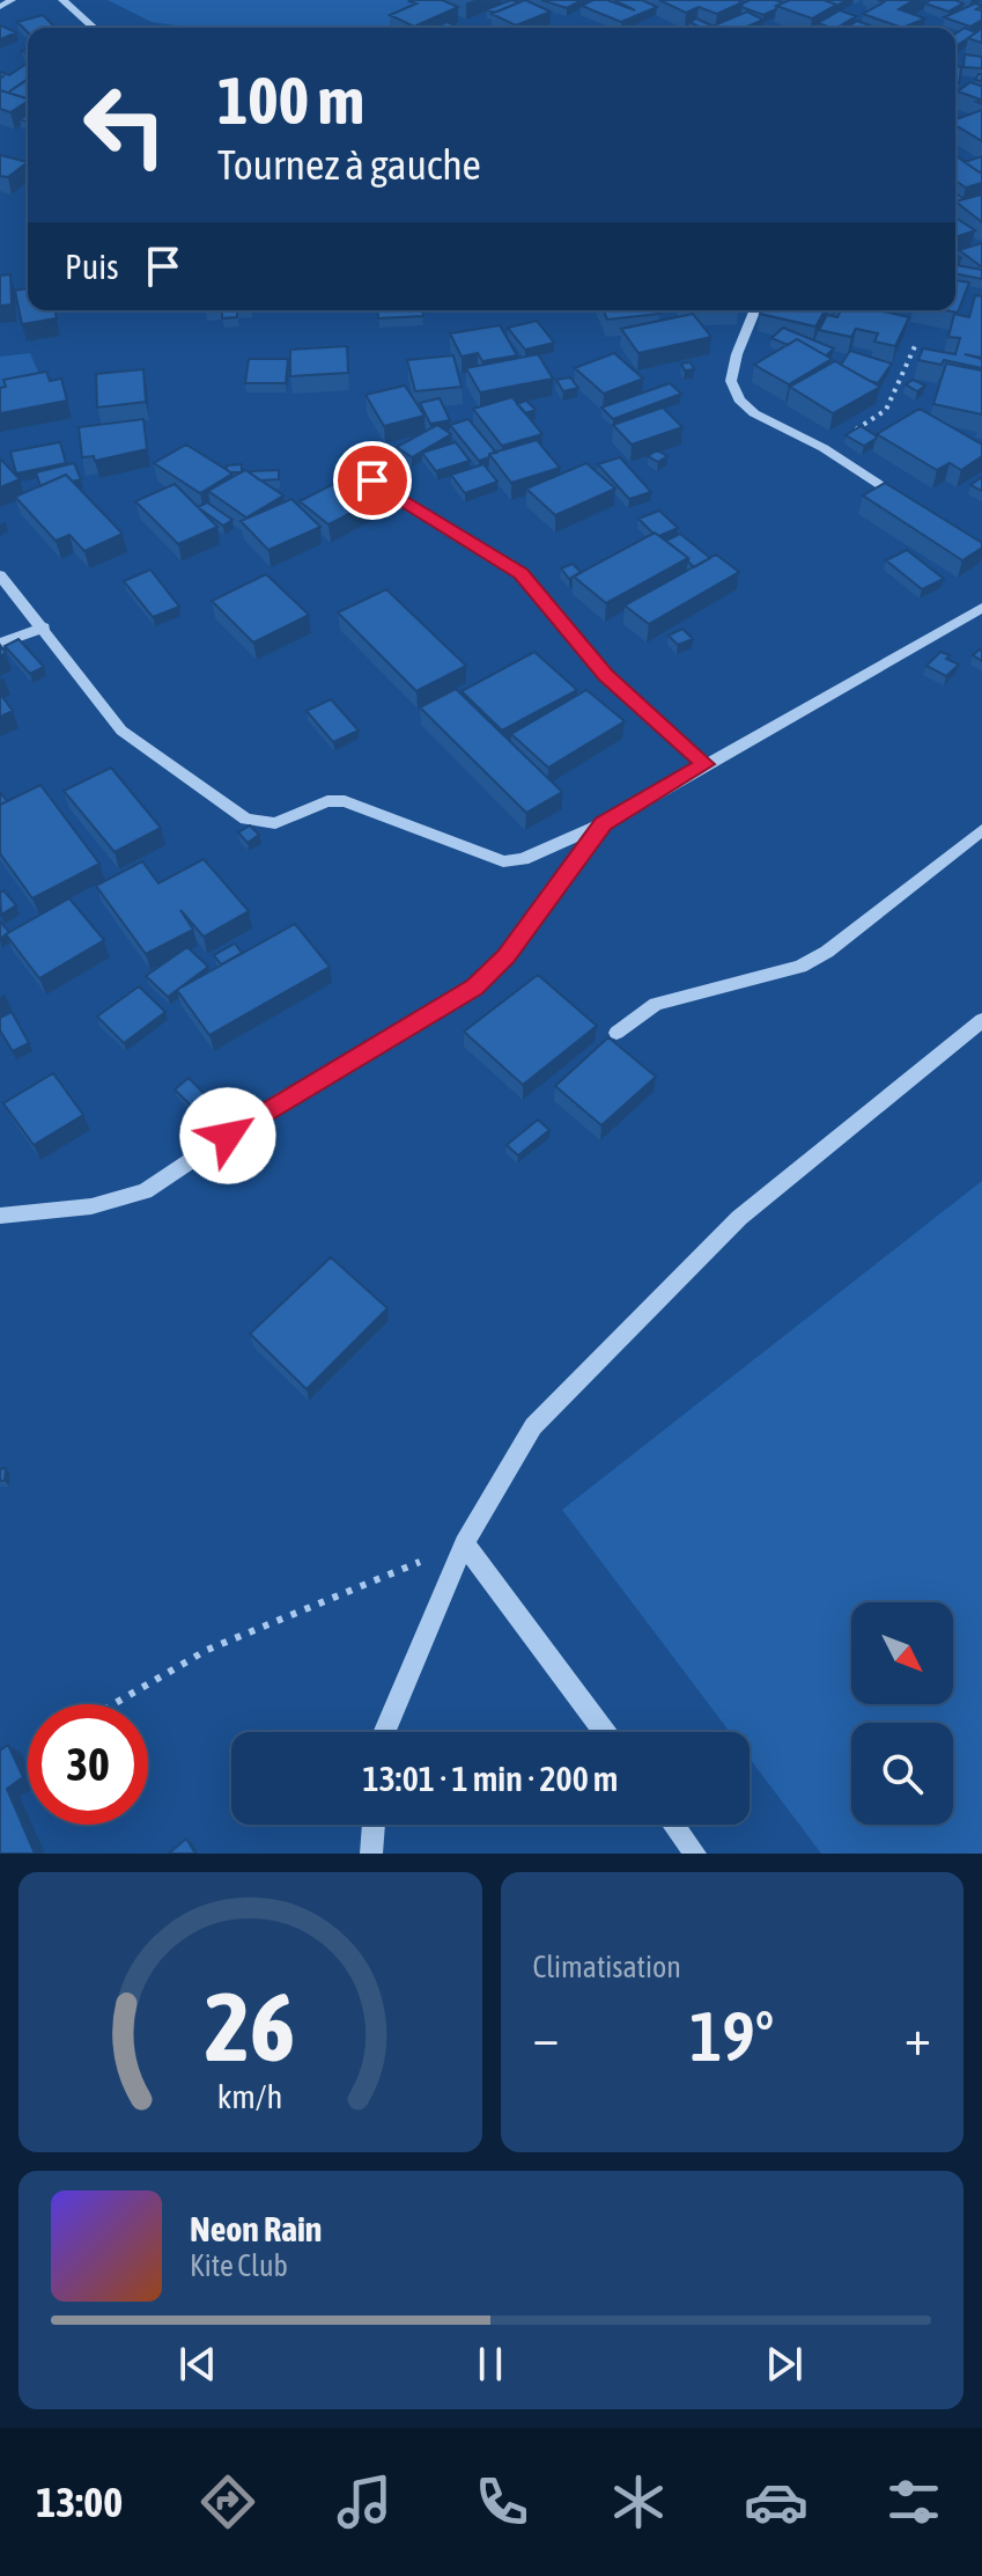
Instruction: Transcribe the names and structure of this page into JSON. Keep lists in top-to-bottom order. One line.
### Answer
{"north":"bottom right","page":{"turn":["100 m","Tournez à gauche"],"then":"Puis","limit":"30","trip":"13:01 · 1 min · 200 m","tile":"Climatisation","heat":["−","19°","+"],"song":["Neon Rain","Kite Club"],"tabs":"13:00","gauge":["26","km/h"]}}
